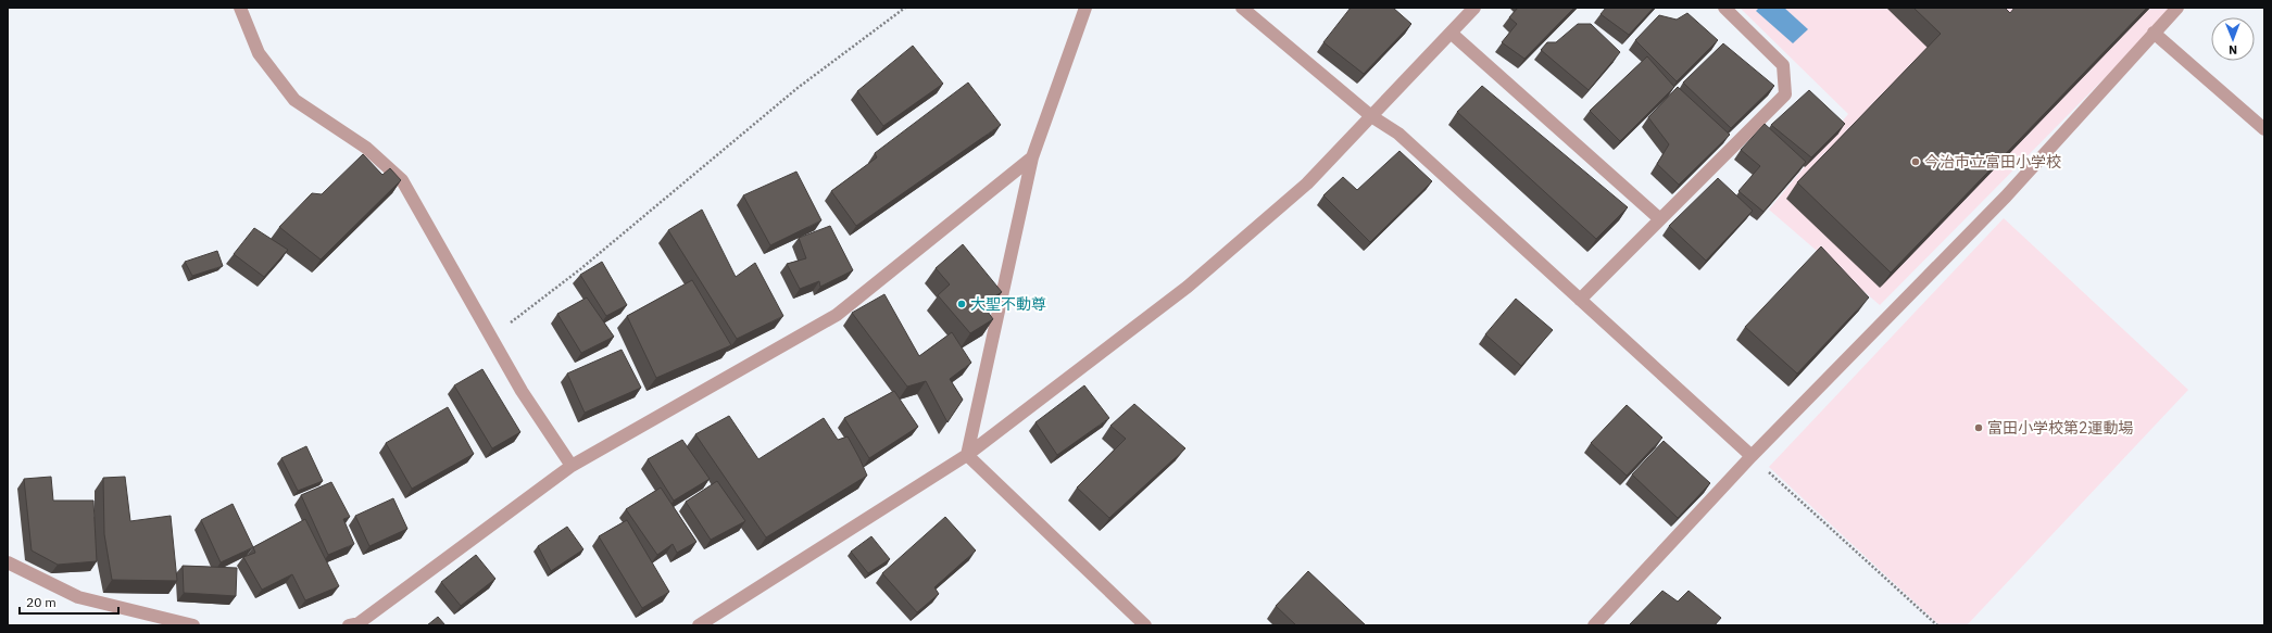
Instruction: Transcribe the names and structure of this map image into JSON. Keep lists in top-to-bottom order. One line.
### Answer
{"places":["今治市立富田小学校","大聖不動尊","富田小学校第2運動場"],"scale_bar":"20 m","north":"bottom"}
